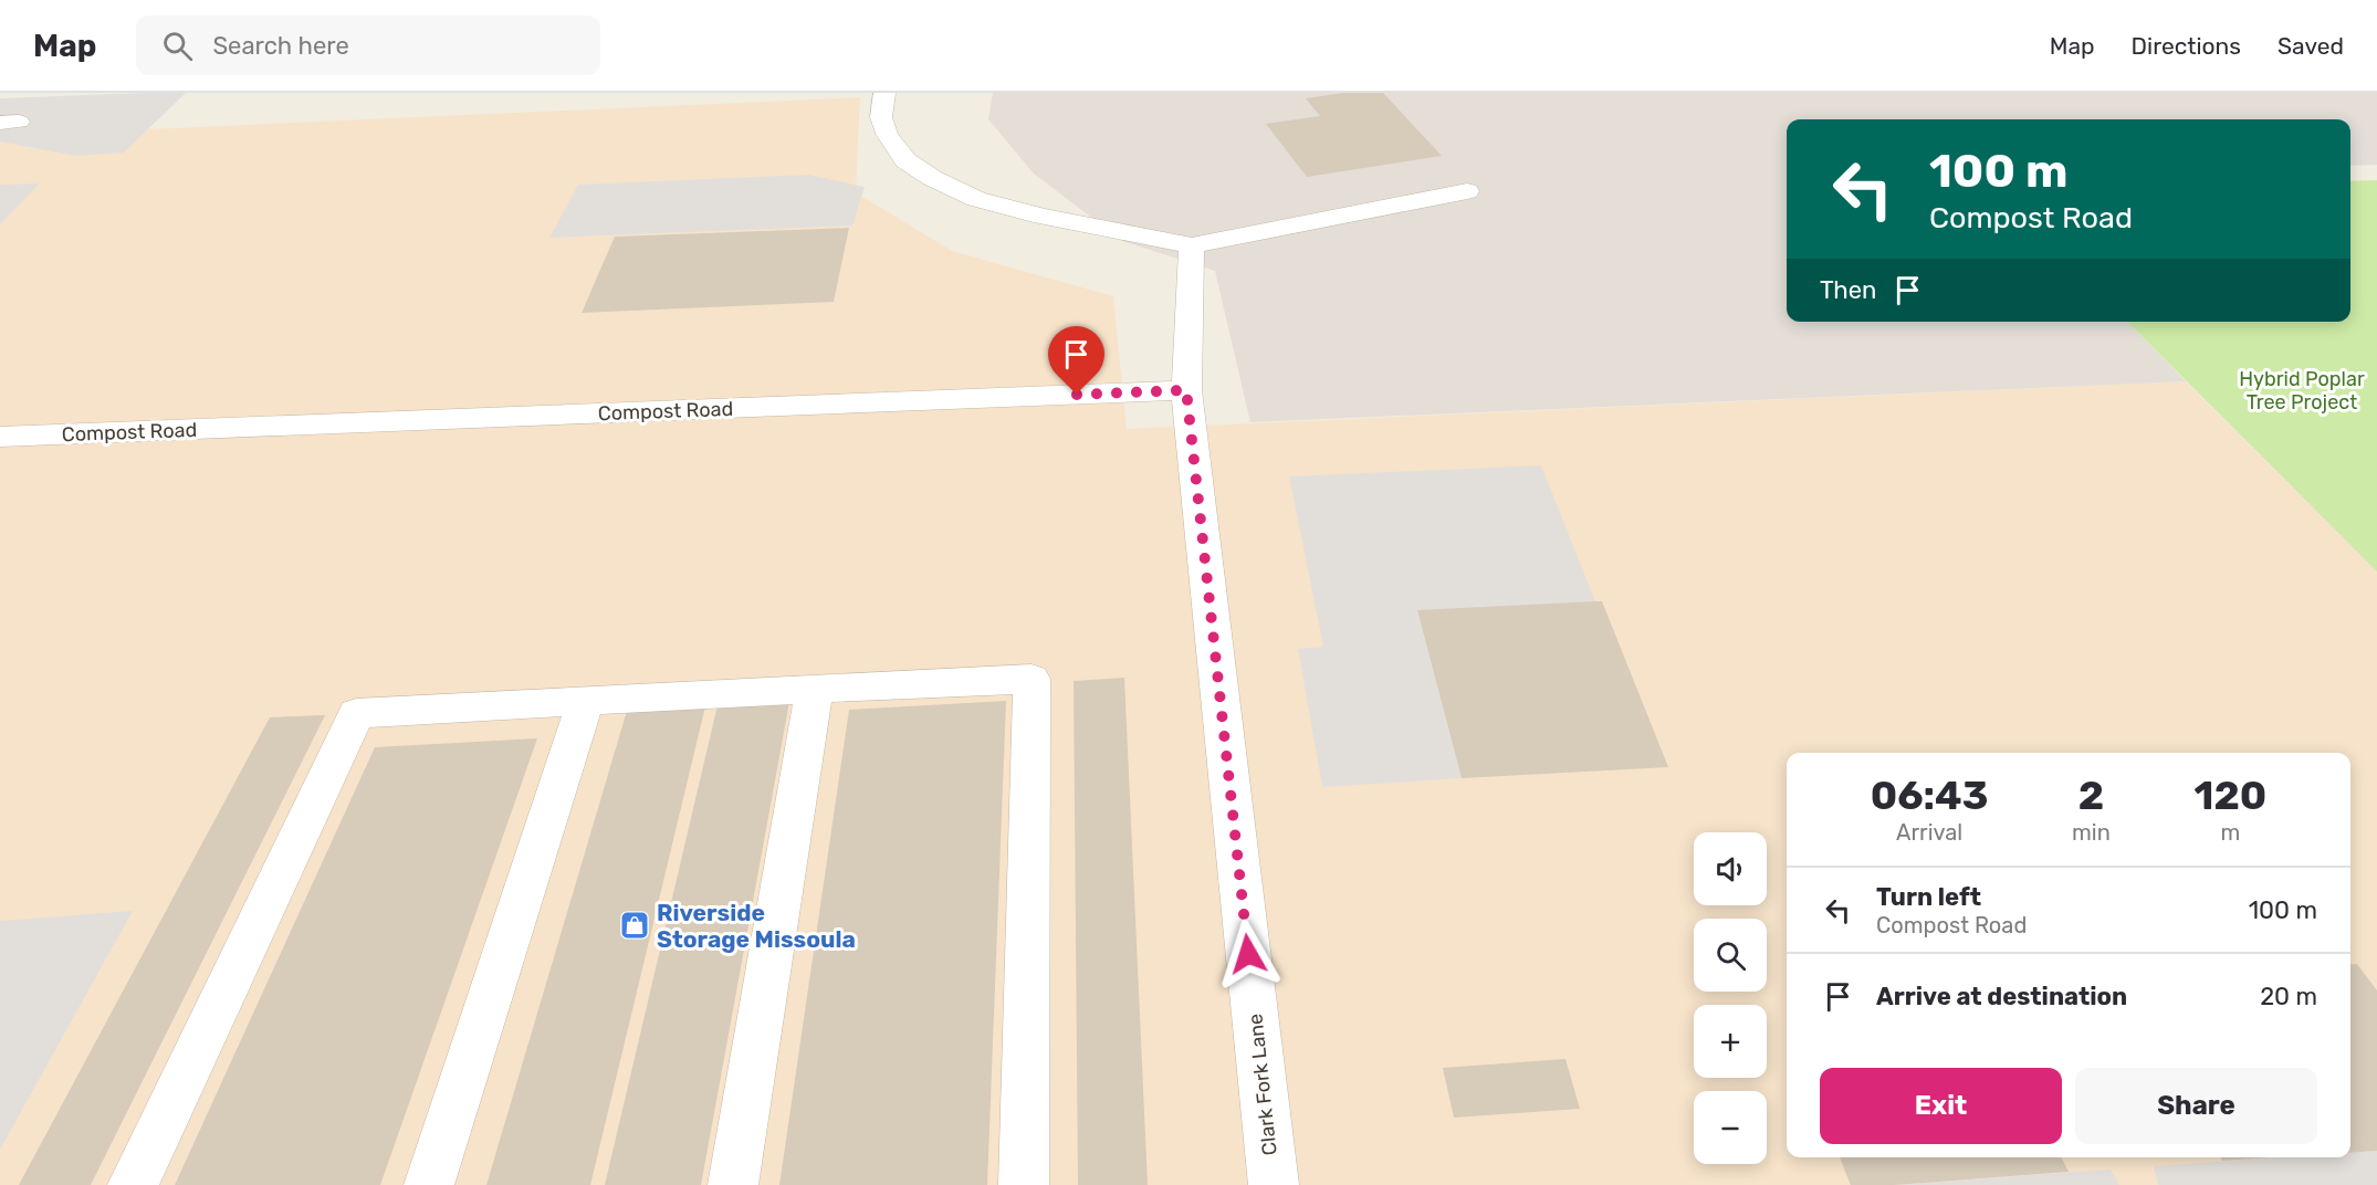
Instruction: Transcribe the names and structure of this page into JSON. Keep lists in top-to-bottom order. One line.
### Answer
{"streets":{"street":["Compost Road","Clark Fork Lane"]},"crossings":[["Compost Road","Clark Fork Lane"]],"parks":["Hybrid Poplar Tree Project"],"places":{"shop":["Riverside Storage Missoula"]},"page":{"header":"Map","search":"Search here","nav":["Map","Directions","Saved"],"turn":["100 m","Compost Road"],"then":"Then","eta":["06:43","Arrival","2","min","120","m"],"map_buttons":["+","−"],"list":[{"name":"Turn left","note":"Compost Road","value":"100 m"},{"name":"Arrive at destination","value":"20 m"}],"buttons":["Exit","Share"]}}
